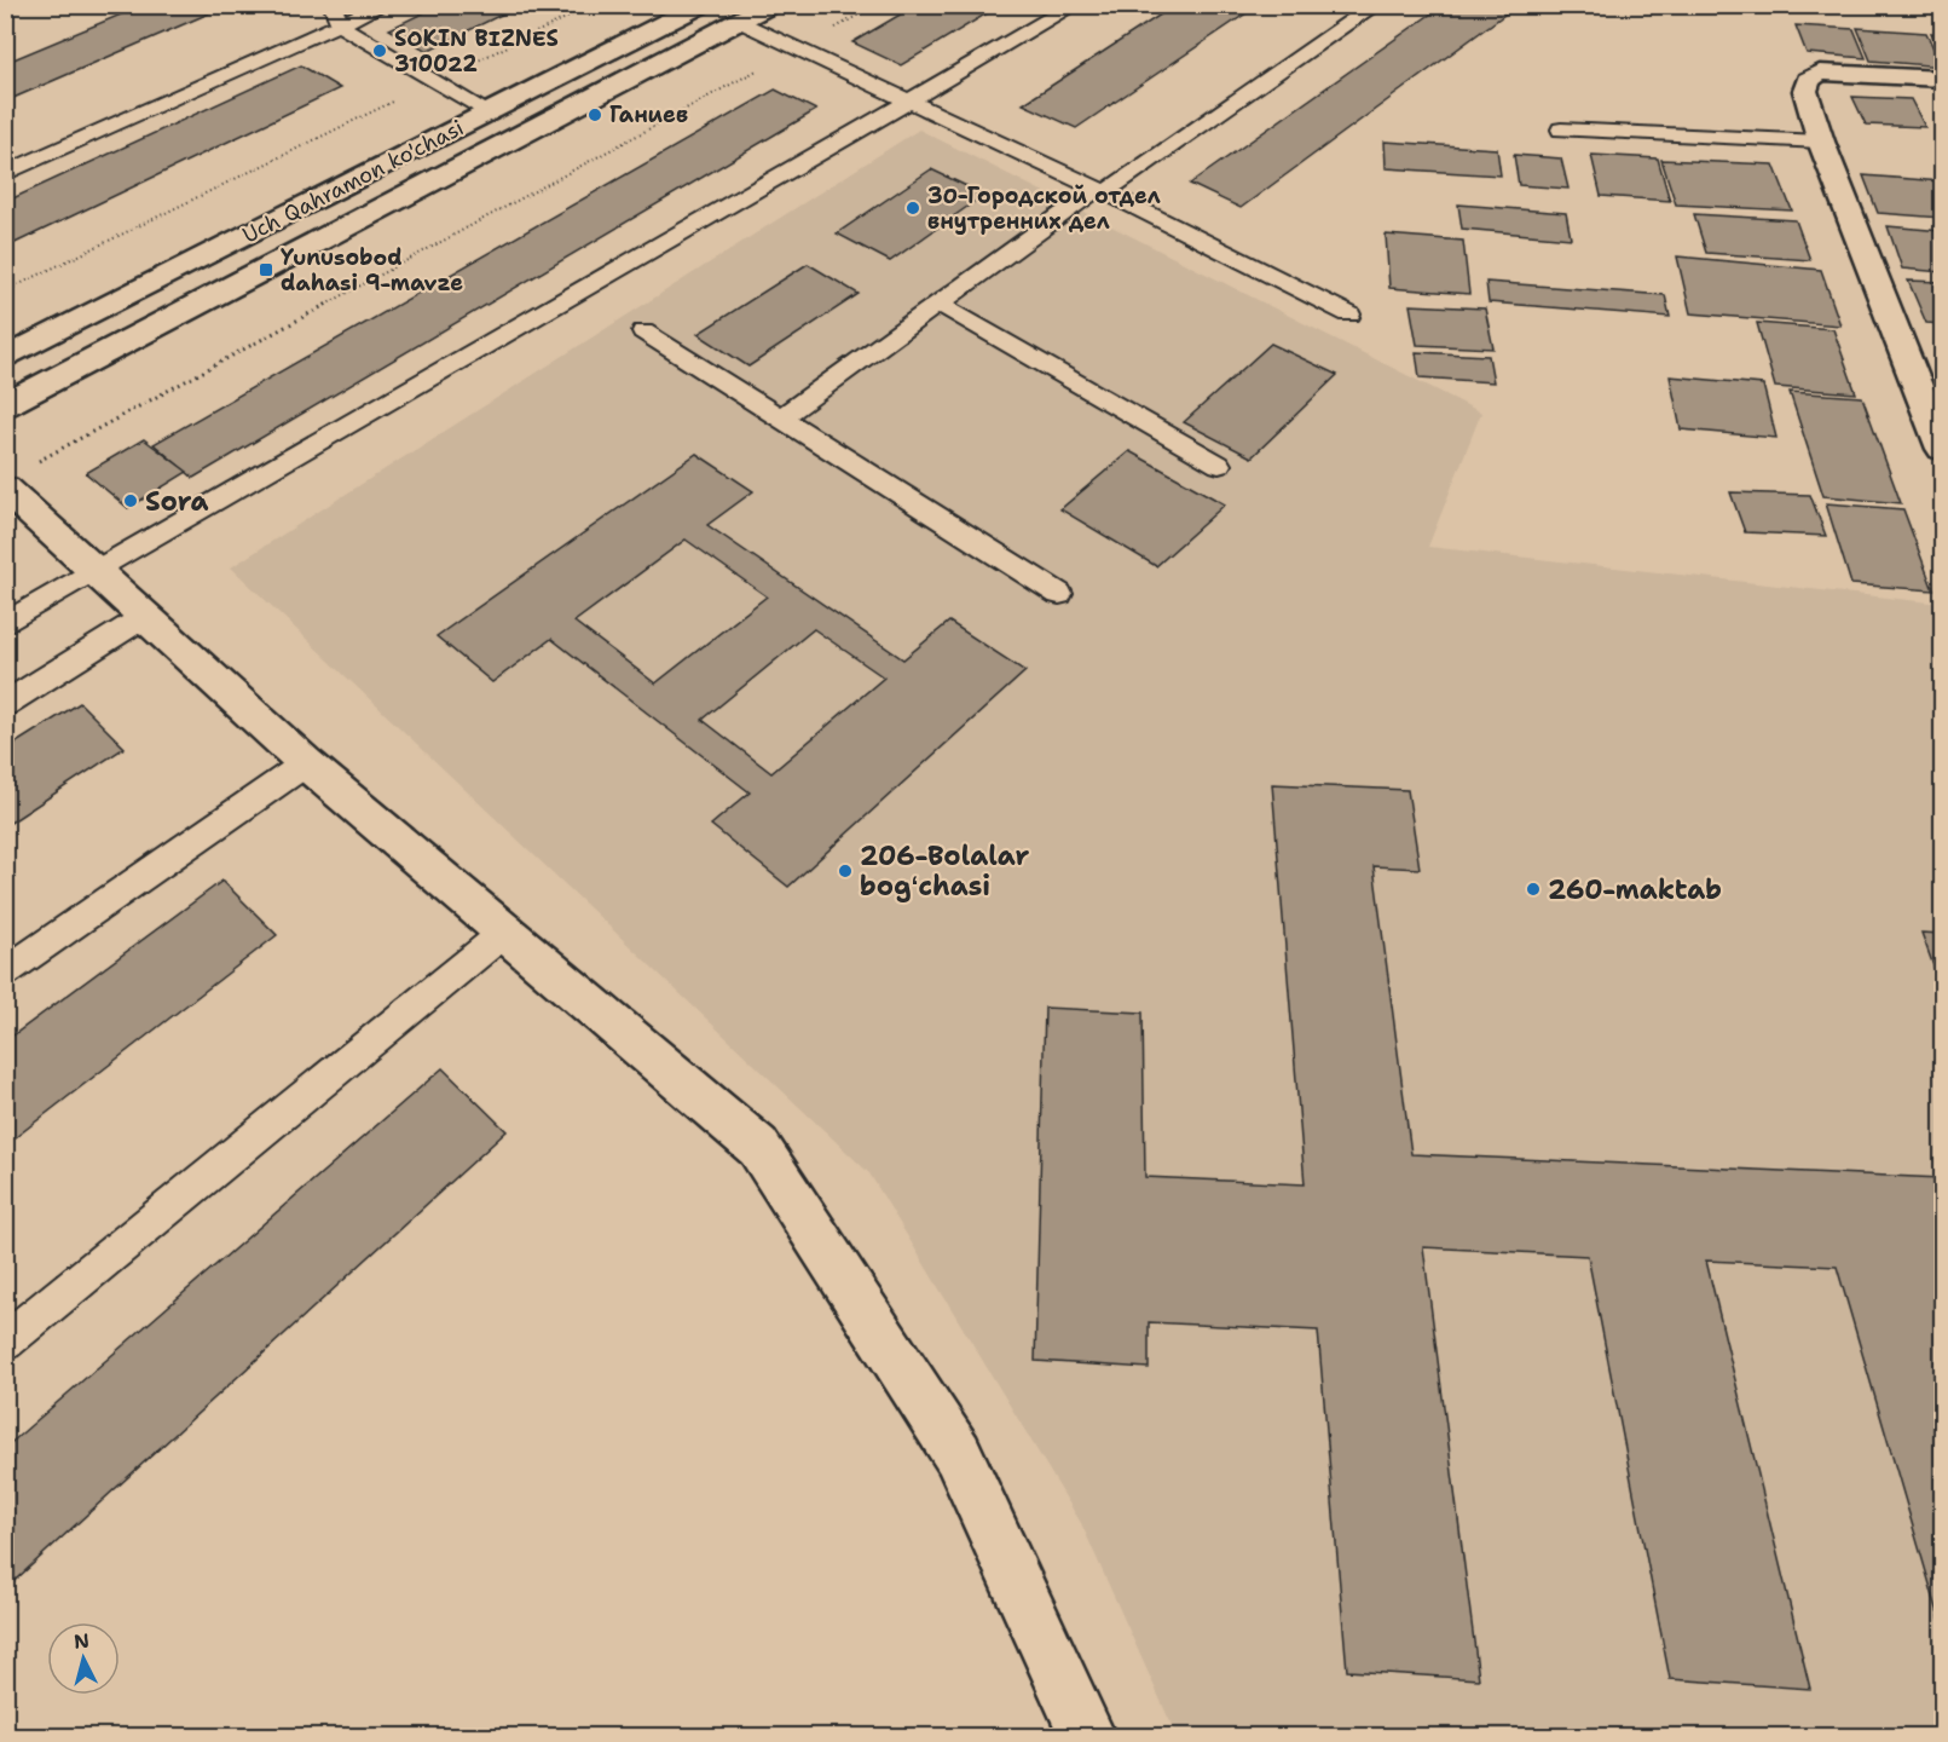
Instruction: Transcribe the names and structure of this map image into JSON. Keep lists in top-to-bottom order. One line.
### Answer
{"streets":{"street":["Uch Qahramon ko'chasi"]},"places":{"other":["SOKIN BIZNES 310022","Ганиев","30-Городской отдел внутренних дел","Sora","206-Bolalar bogʻchasi","260-maktab"],"transit":["Yunusobod dahasi 9-mavze"]},"north":"top"}
